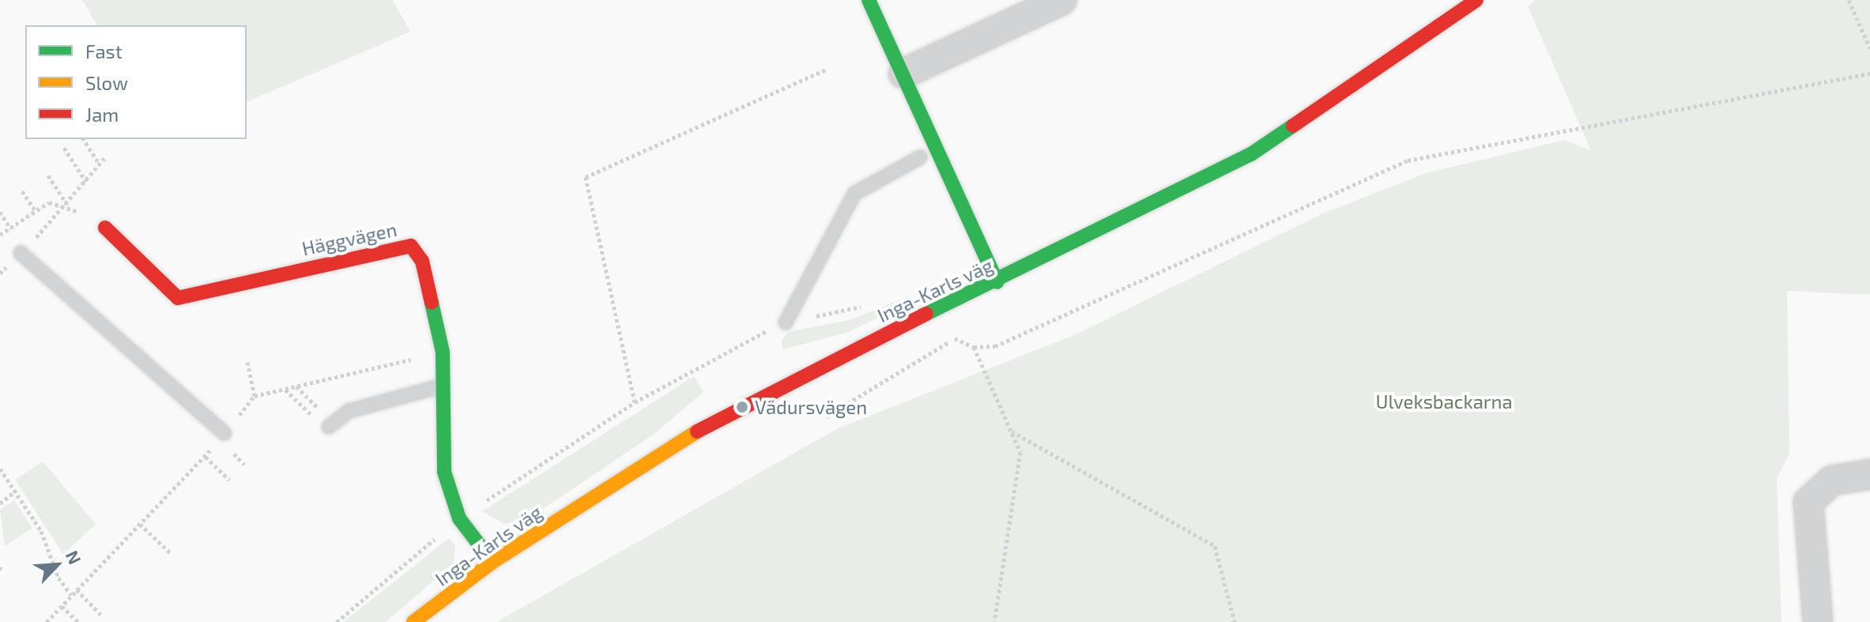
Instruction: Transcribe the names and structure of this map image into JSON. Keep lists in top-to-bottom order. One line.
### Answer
{"streets":{"street":["Häggvägen","Inga-Karls väg"]},"crossings":[["Häggvägen","Inga-Karls väg"]],"parks":["Ulveksbackarna"],"places":["Vädursvägen"],"legend":["Fast","Slow","Jam"],"north":"top right"}
